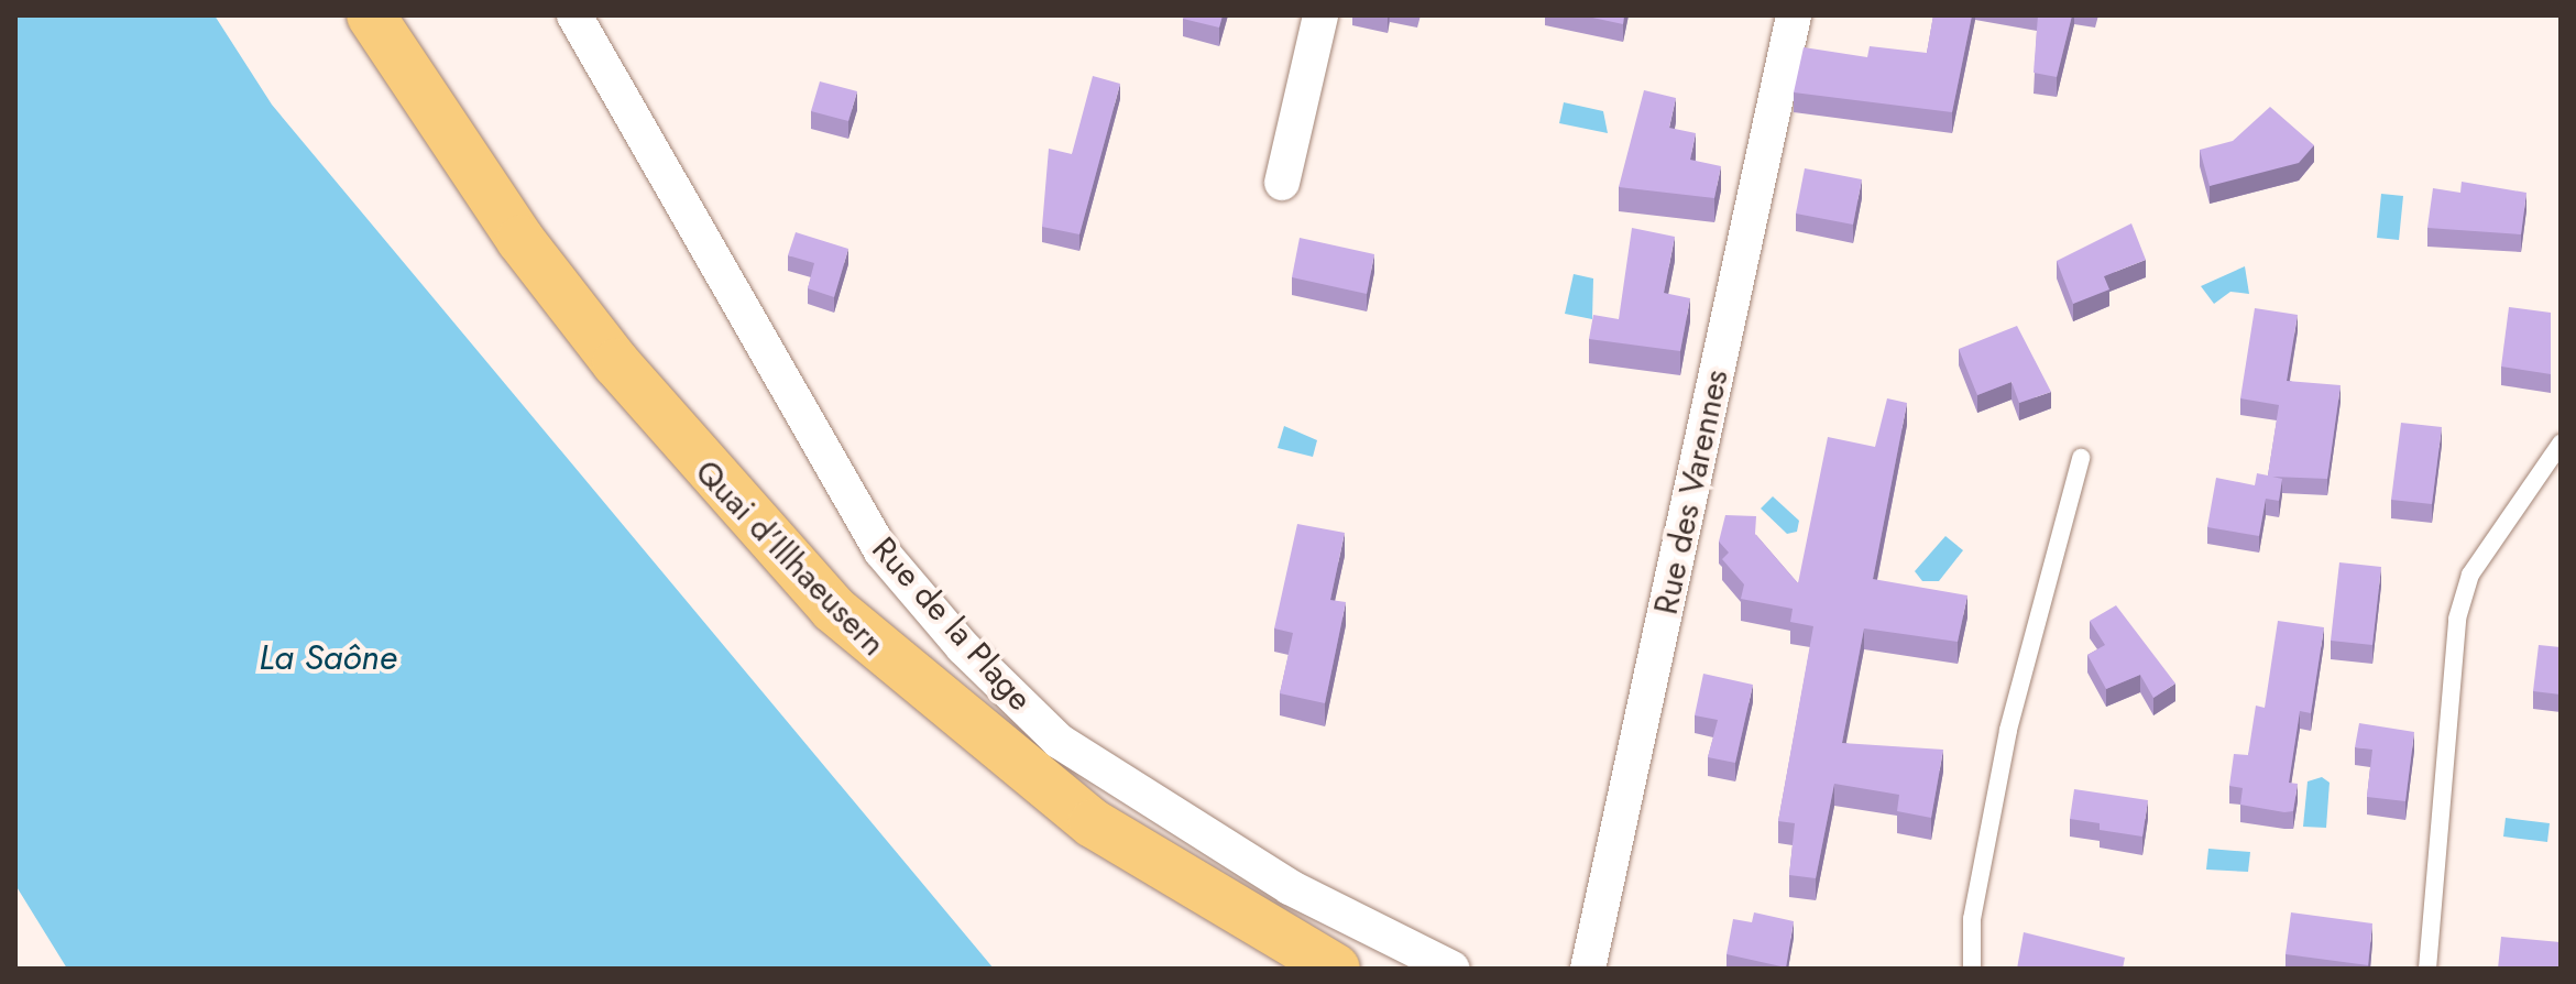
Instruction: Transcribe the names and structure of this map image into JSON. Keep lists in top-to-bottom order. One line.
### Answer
{"streets":{"main road":["Quai d'Illhaeusern"],"street":["Rue des Varennes","Rue de la Plage"]},"water":["La Saône"]}
